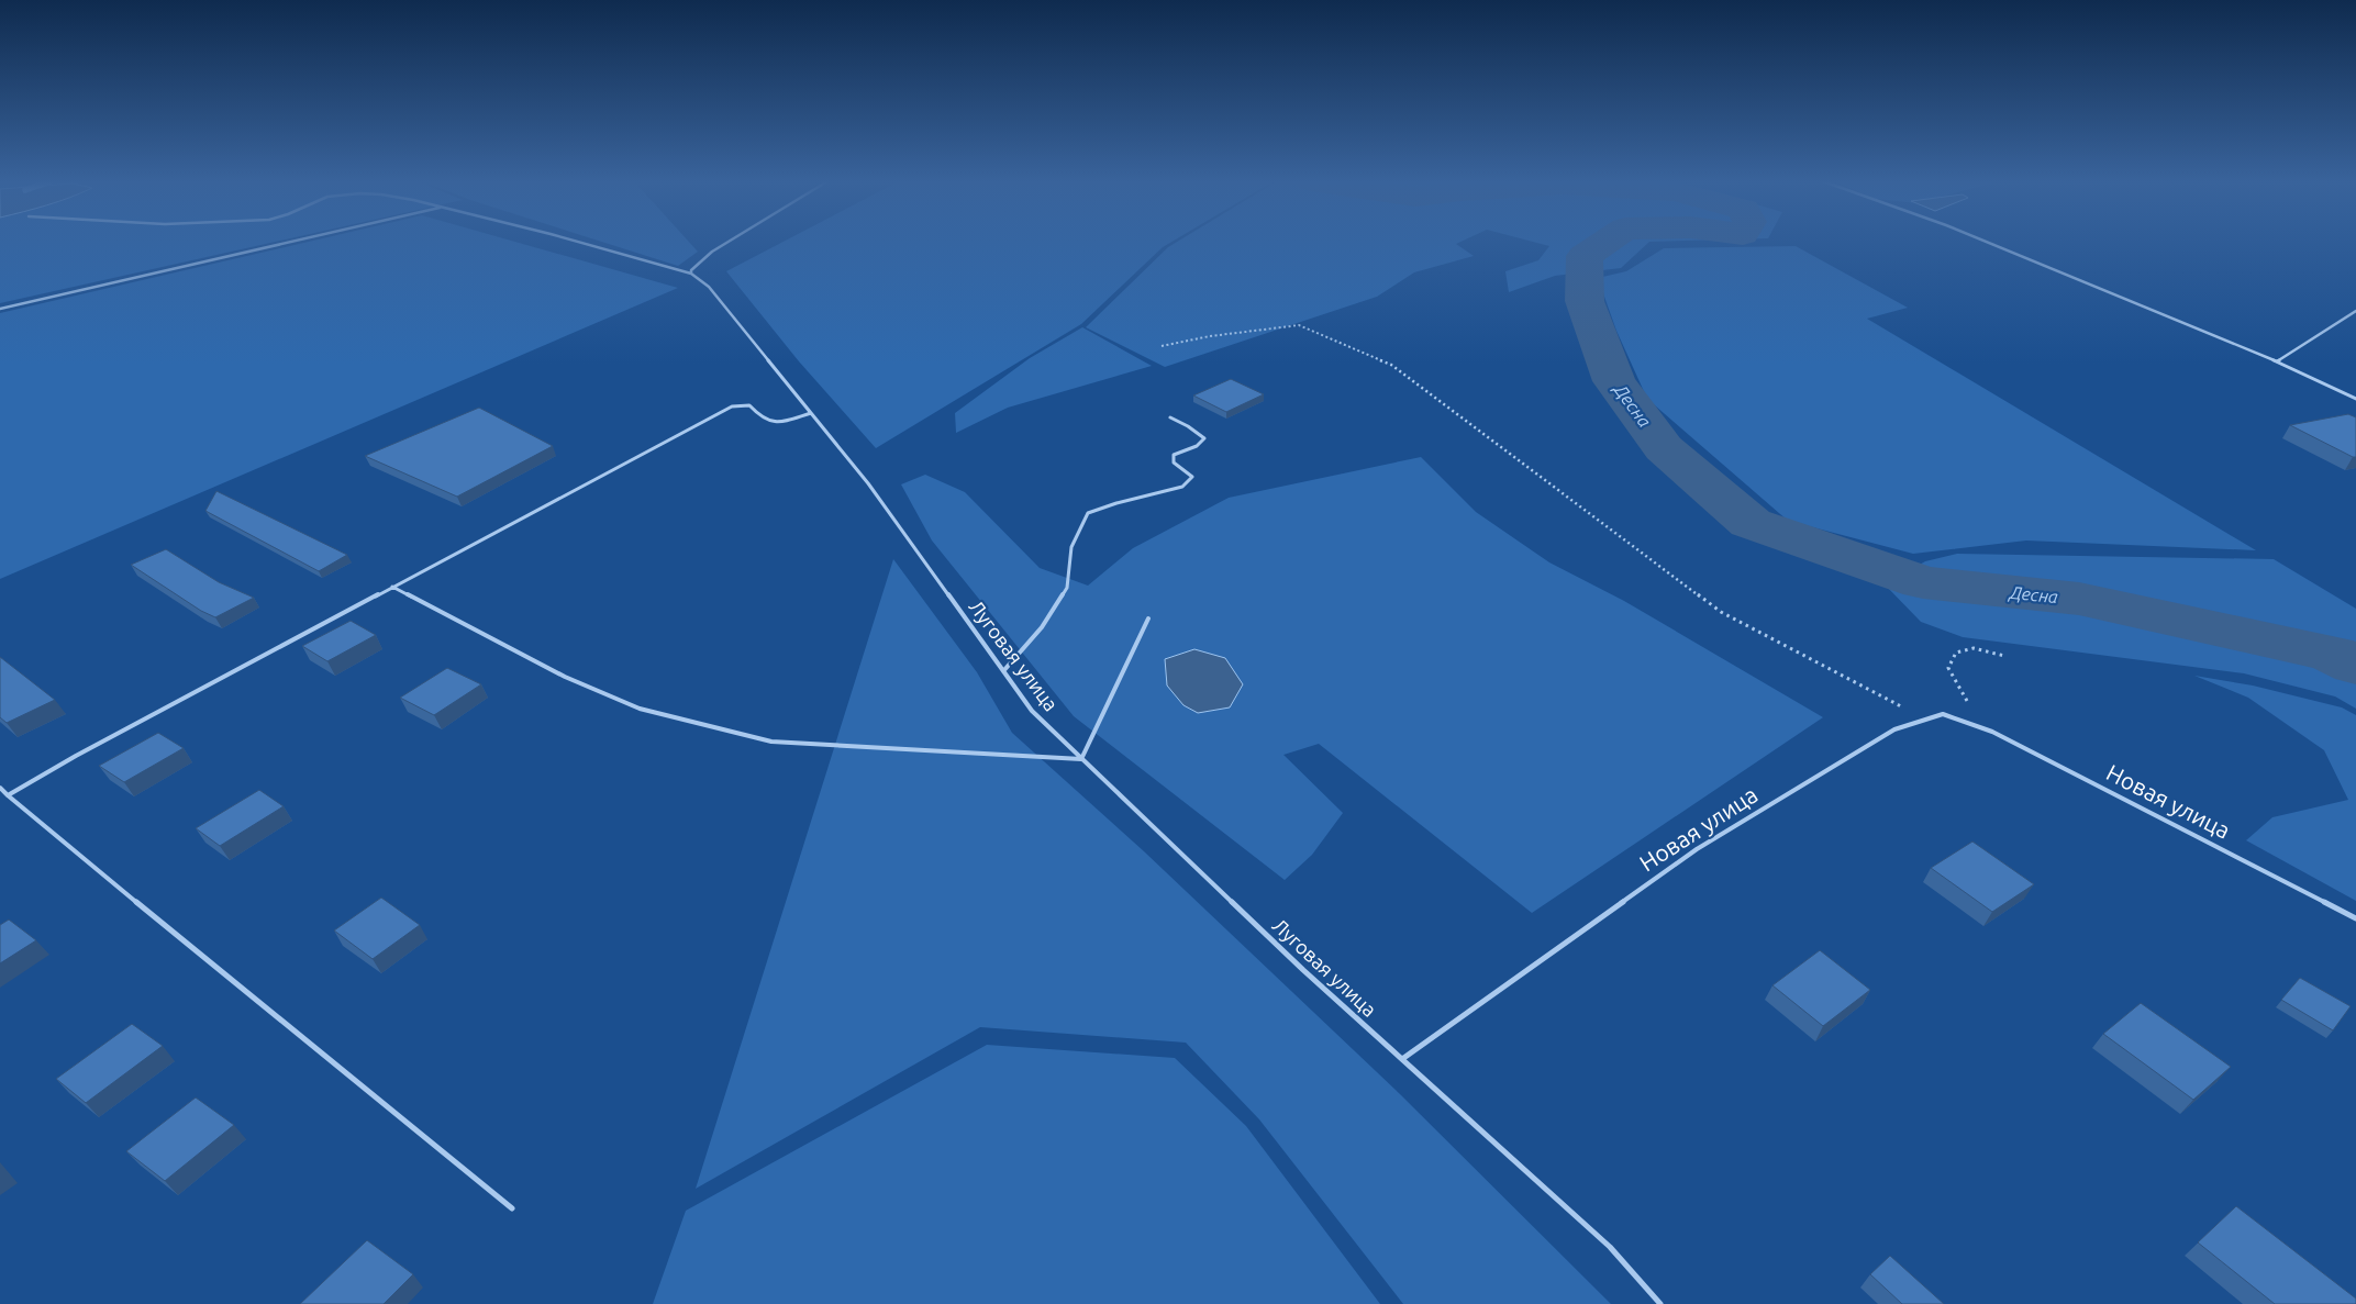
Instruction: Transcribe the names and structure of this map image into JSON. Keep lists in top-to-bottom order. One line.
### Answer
{"streets":{"lane":["Луговая улица","Новая улица"]},"crossings":[["Луговая улица","Новая улица"]],"water":["Десна"]}
